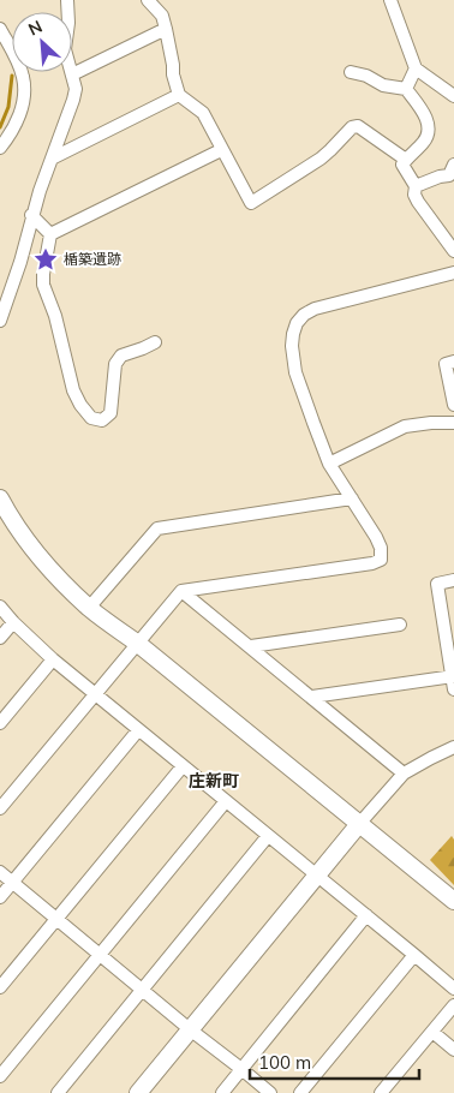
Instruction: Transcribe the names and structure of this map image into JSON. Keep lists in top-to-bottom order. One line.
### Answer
{"districts":["庄新町"],"places":{"place":["楯築遺跡"]},"scale_bar":"100 m","north":"top left"}
